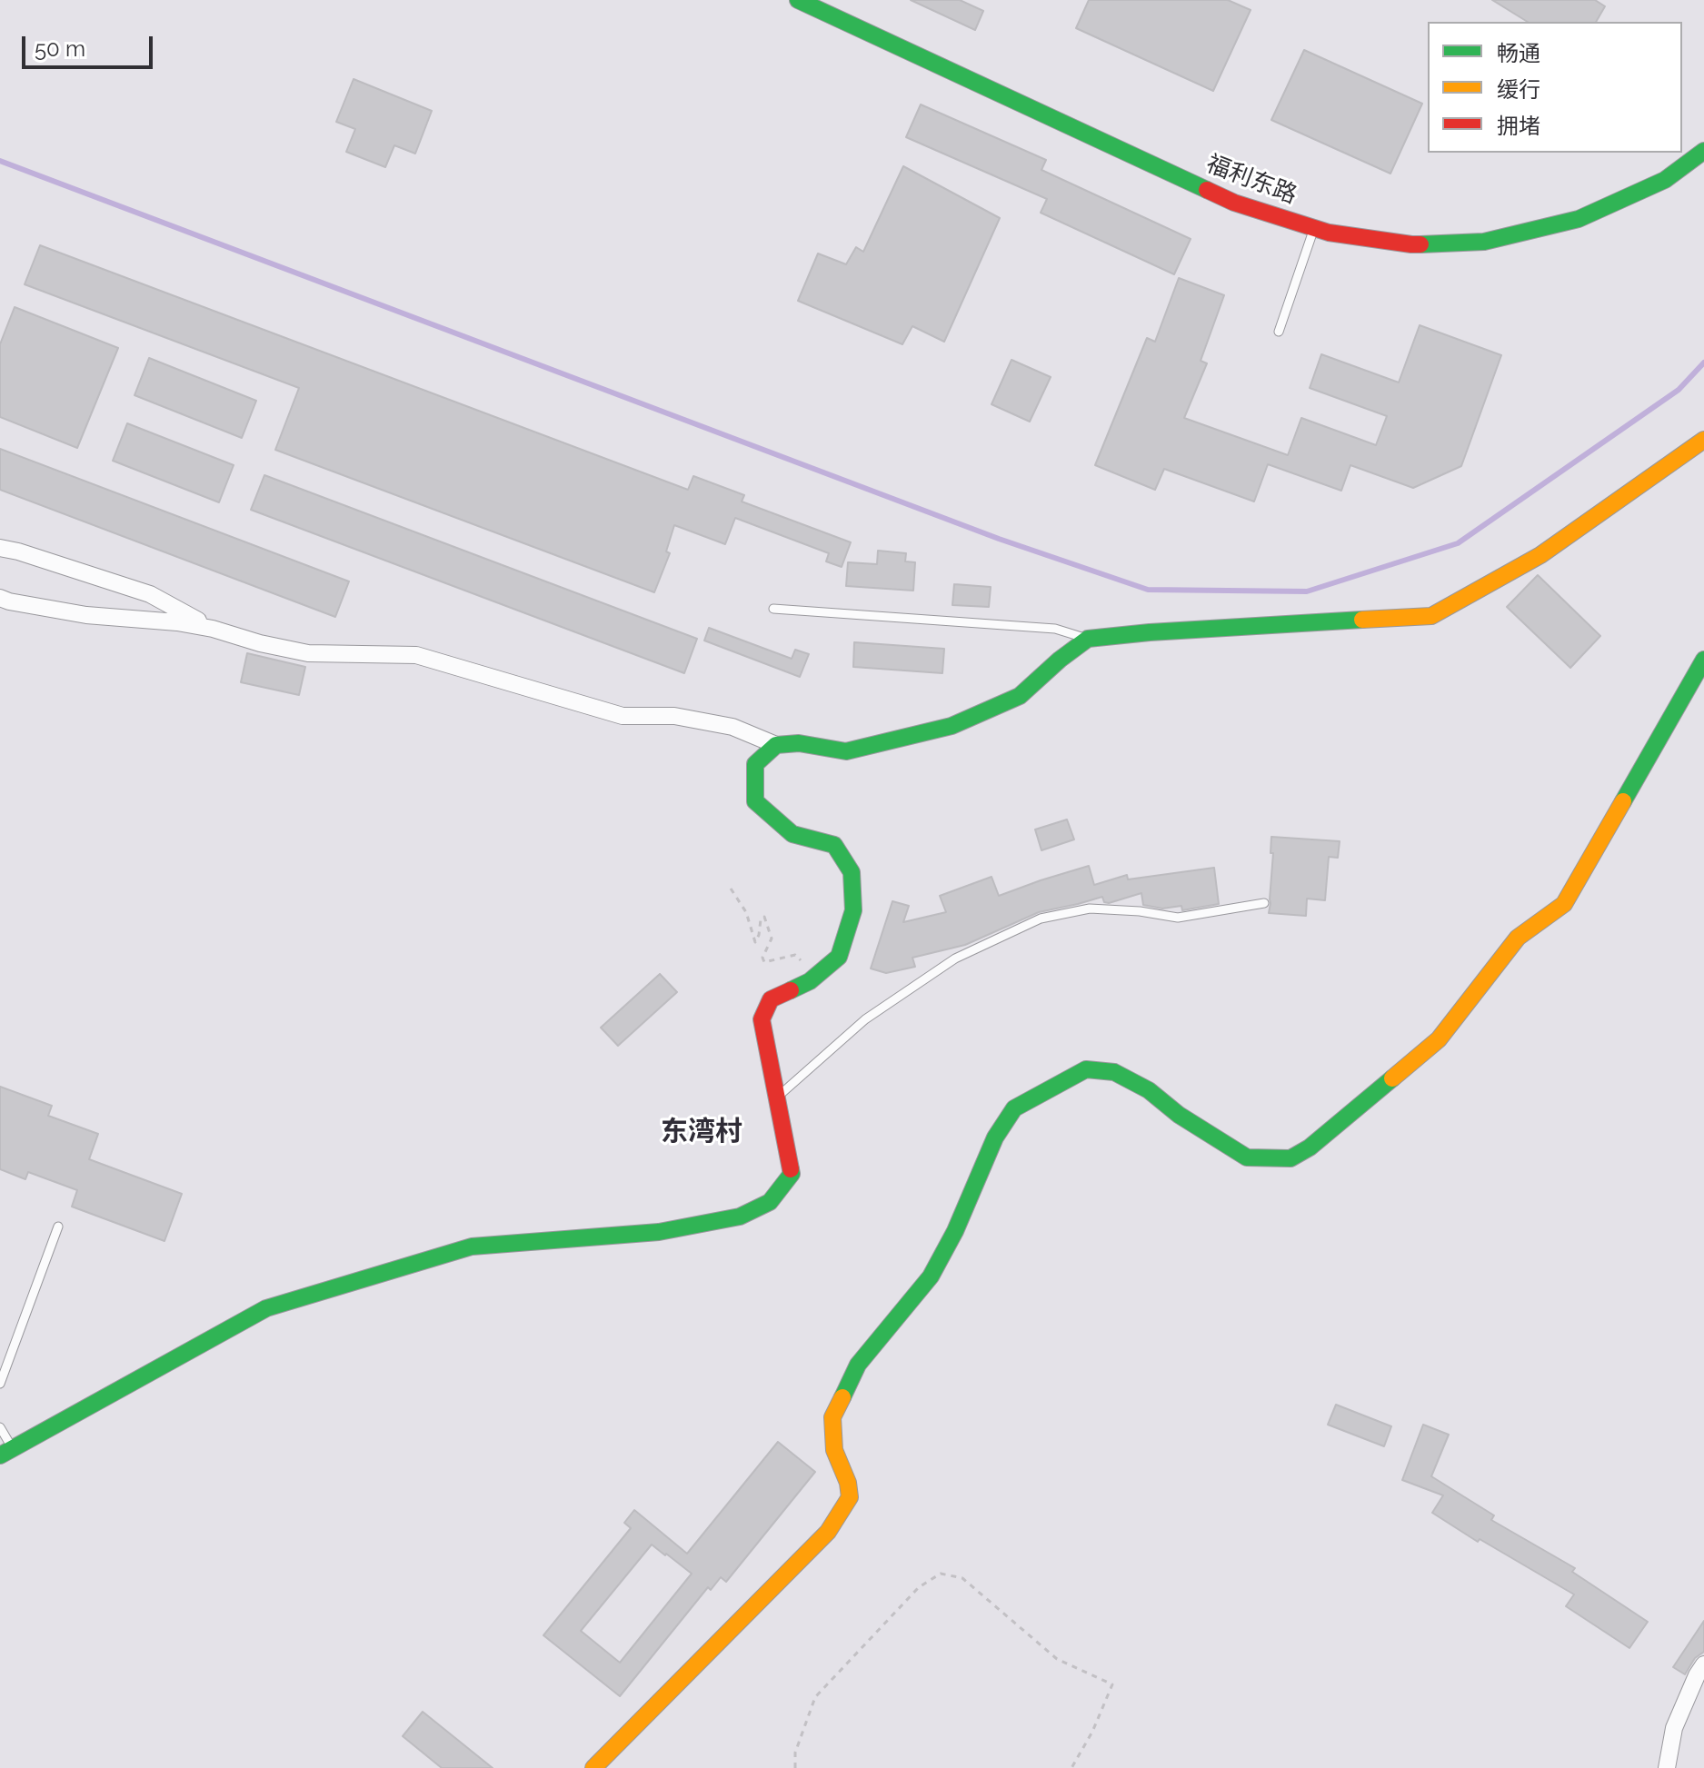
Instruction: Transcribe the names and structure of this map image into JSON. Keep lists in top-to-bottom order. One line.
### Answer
{"streets":{"main road":["福利东路"]},"districts":["东湾村"],"legend":["畅通","缓行","拥堵"],"scale_bar":"50 m"}
